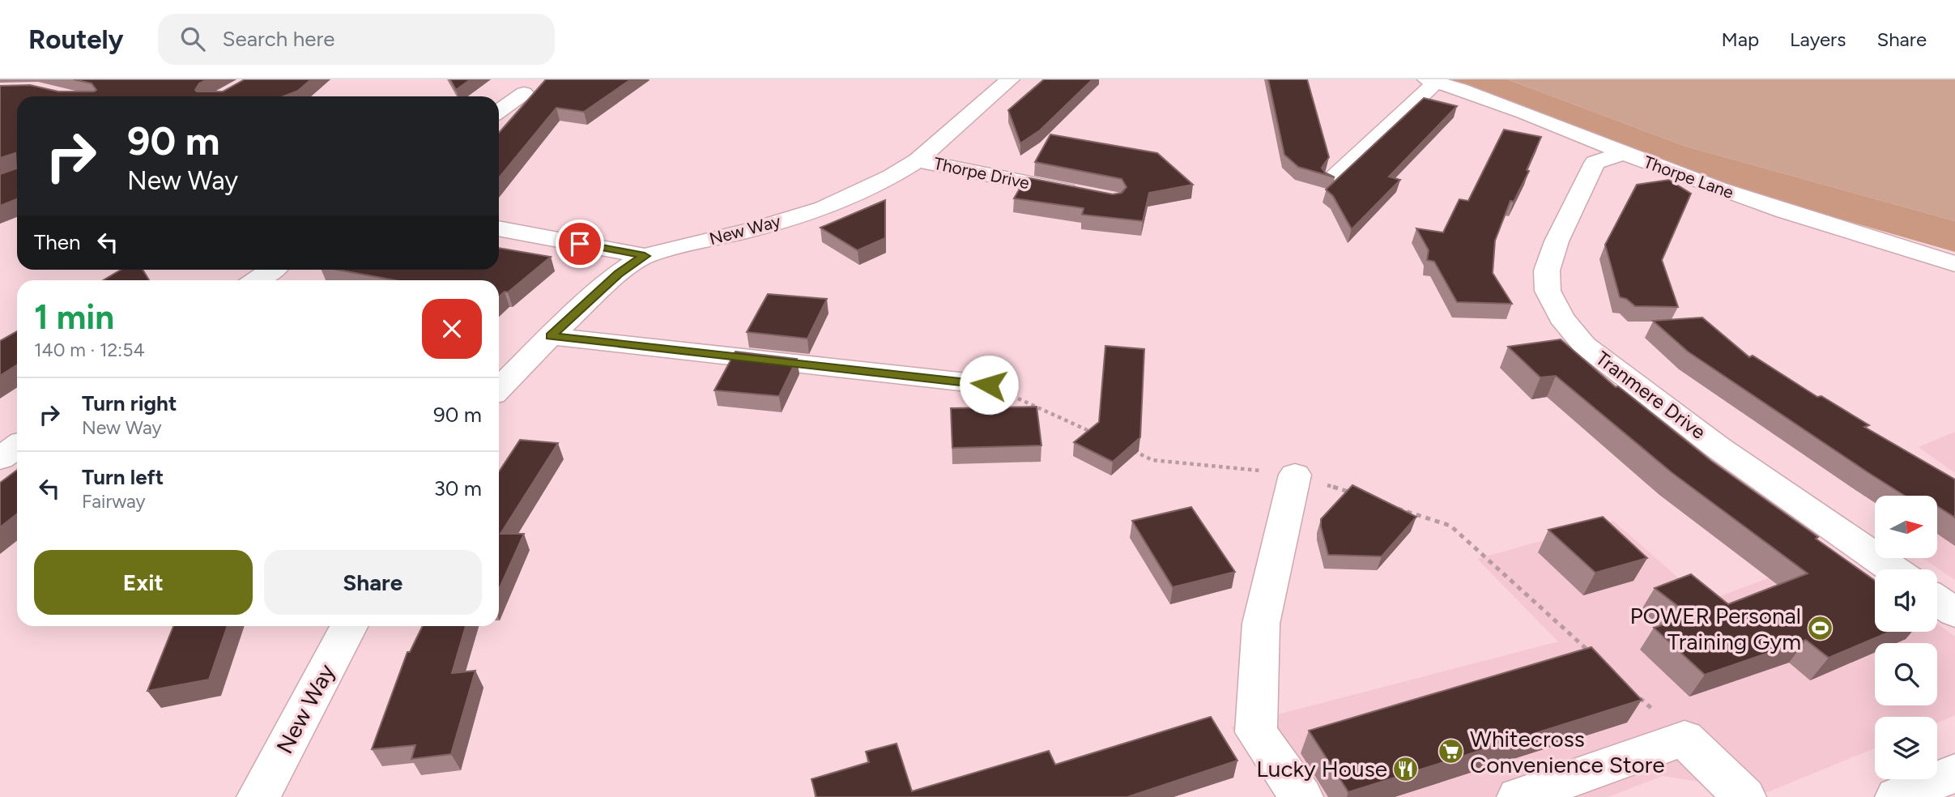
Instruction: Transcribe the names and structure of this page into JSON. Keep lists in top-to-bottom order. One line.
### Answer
{"streets":{"street":["Thorpe Drive","Thorpe Lane","New Way","Tranmere Drive"]},"crossings":[["Thorpe Drive","New Way"],["Thorpe Lane","Tranmere Drive"]],"places":{"sports":["POWER Personal Training Gym"],"supermarket":["Whitecross Convenience Store"],"restaurant":["Lucky House"]},"north":"right","page":{"header":"Routely","search":"Search here","nav":["Map","Layers","Share"],"turn":["90 m","New Way"],"then":"Then","heading":["1 min","140 m · 12:54"],"list":[{"name":"Turn right","note":"New Way","value":"90 m"},{"name":"Turn left","note":"Fairway","value":"30 m"}],"buttons":["Exit","Share"]}}
